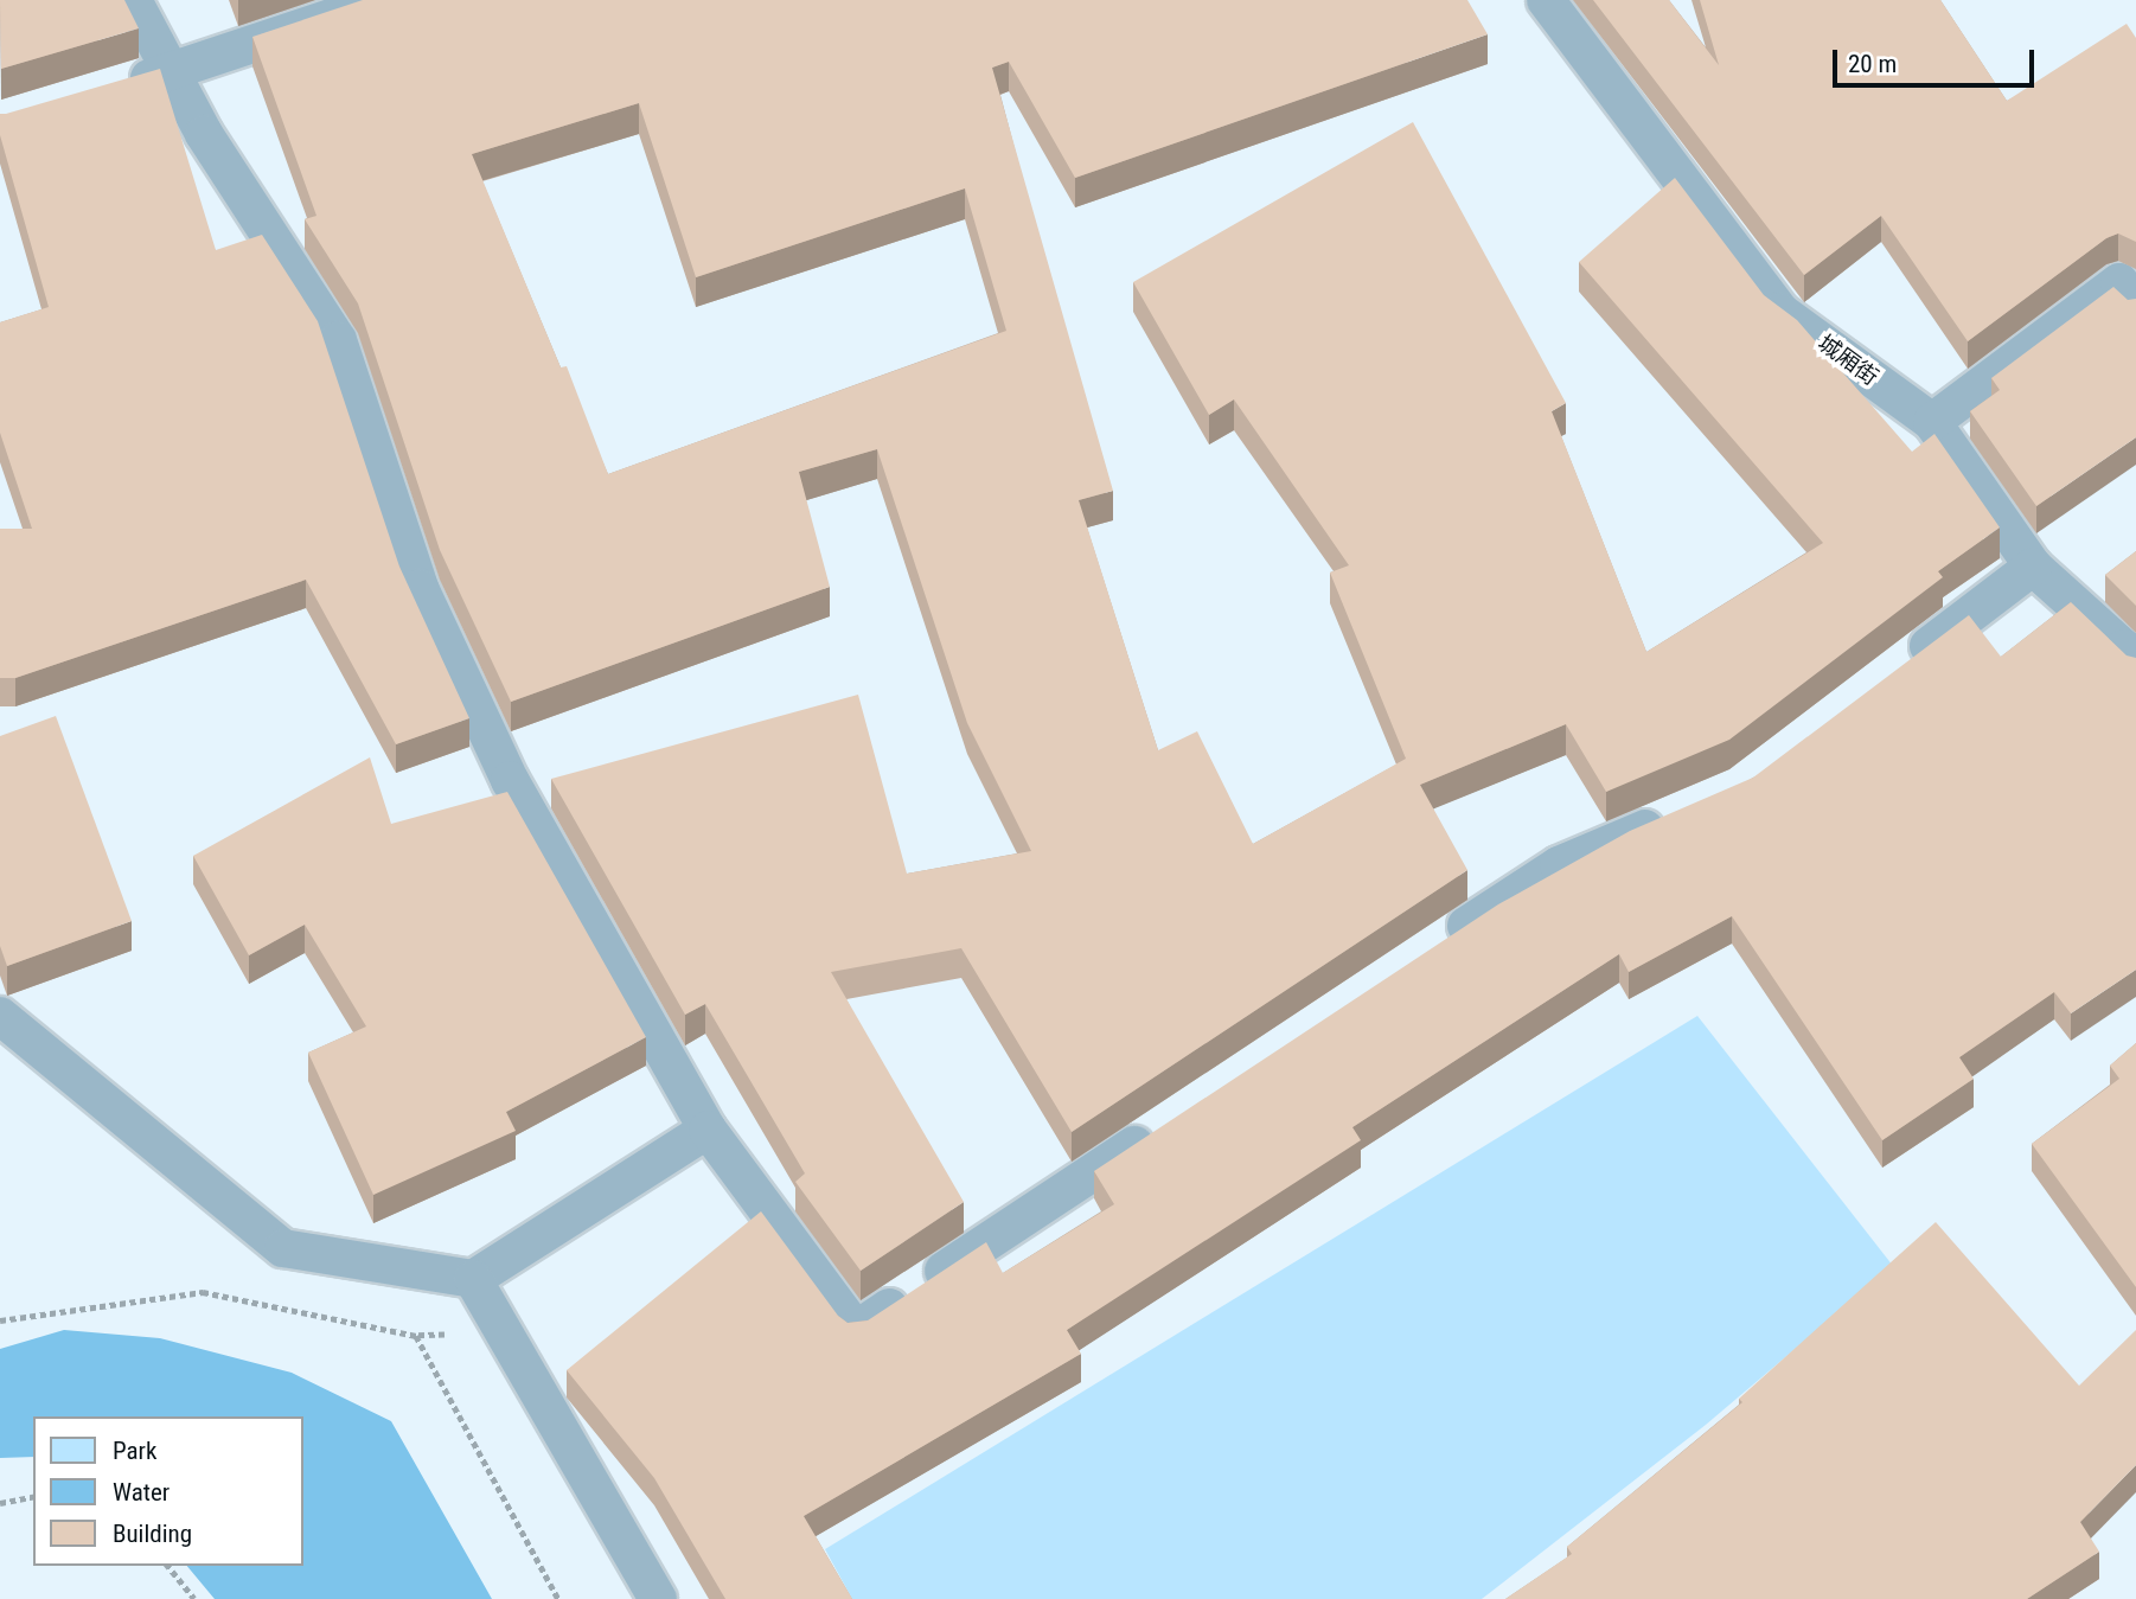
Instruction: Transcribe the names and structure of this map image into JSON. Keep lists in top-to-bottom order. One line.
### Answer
{"streets":{"lane":["城厢街"]},"legend":["Park","Water","Building"],"scale_bar":"20 m"}
